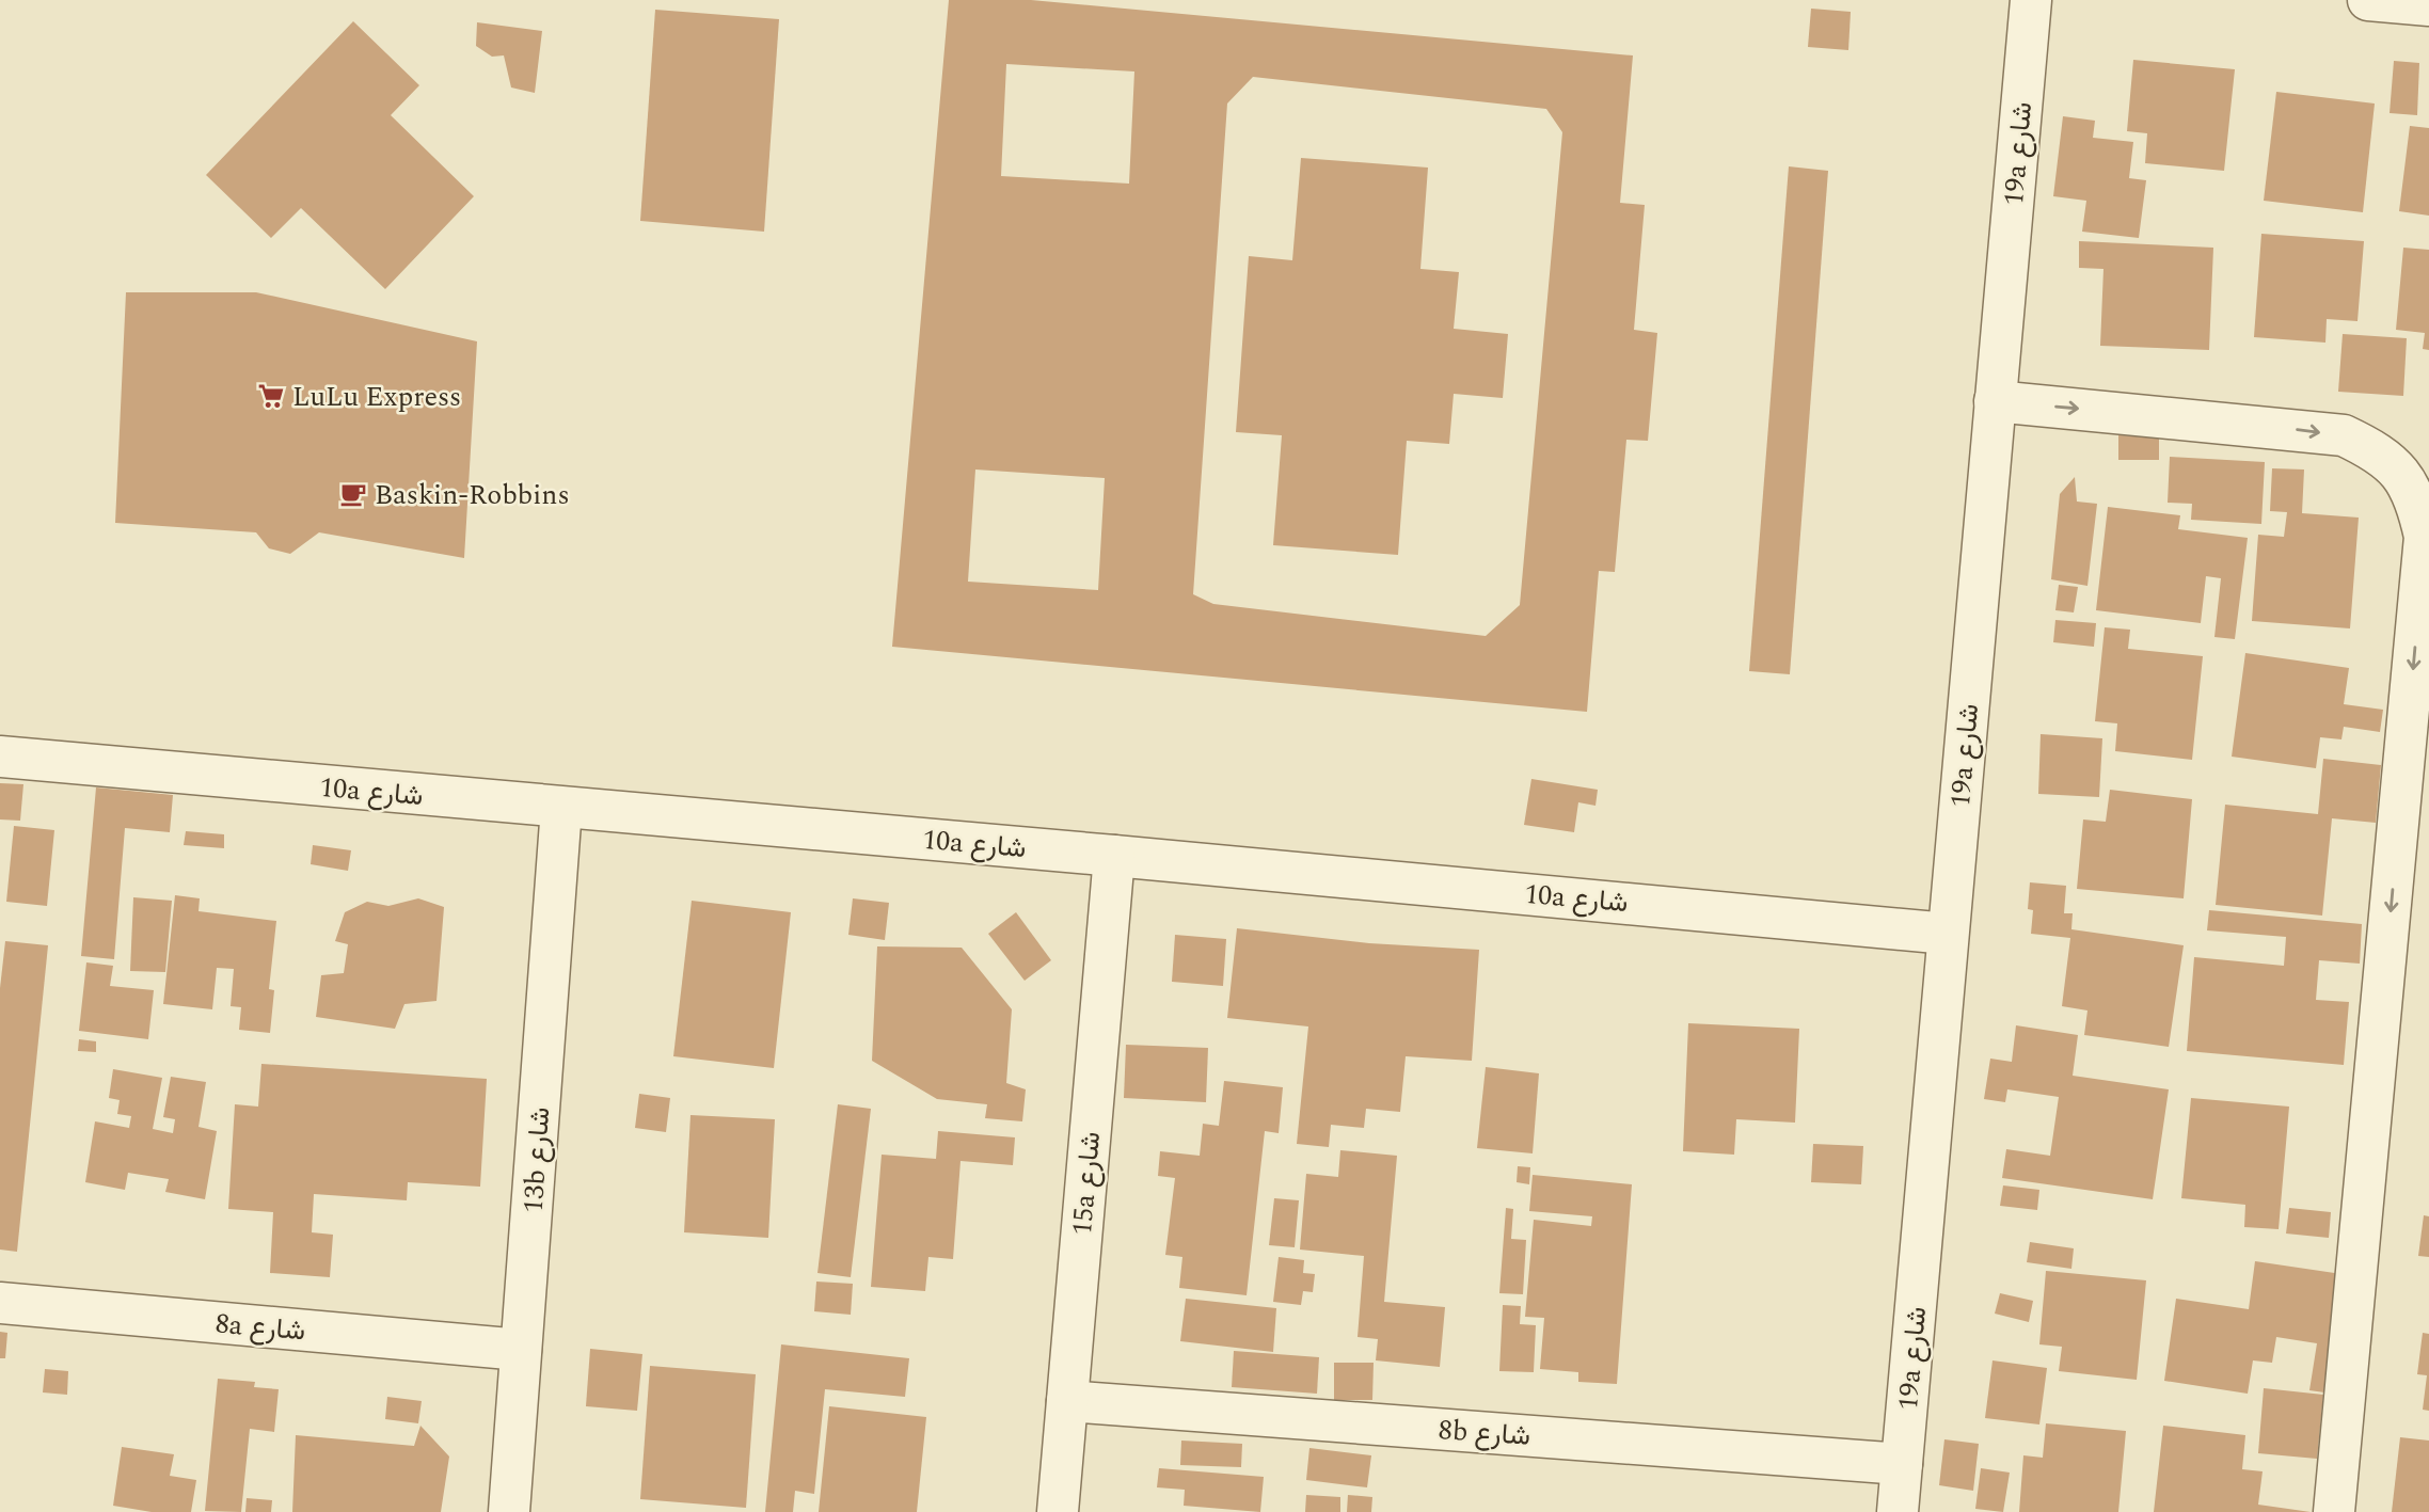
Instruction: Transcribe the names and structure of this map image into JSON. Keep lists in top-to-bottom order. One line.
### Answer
{"streets":{"street":["19a شارع","10a شارع","13b شارع","15a شارع","8a شارع","8b شارع"]},"crossings":[["19a شارع","10a شارع"],["19a شارع","8b شارع"],["10a شارع","13b شارع"],["10a شارع","15a شارع"],["13b شارع","8a شارع"],["15a شارع","8b شارع"]],"places":{"supermarket":["LuLu Express"],"cafe":["Baskin-Robbins"]}}
